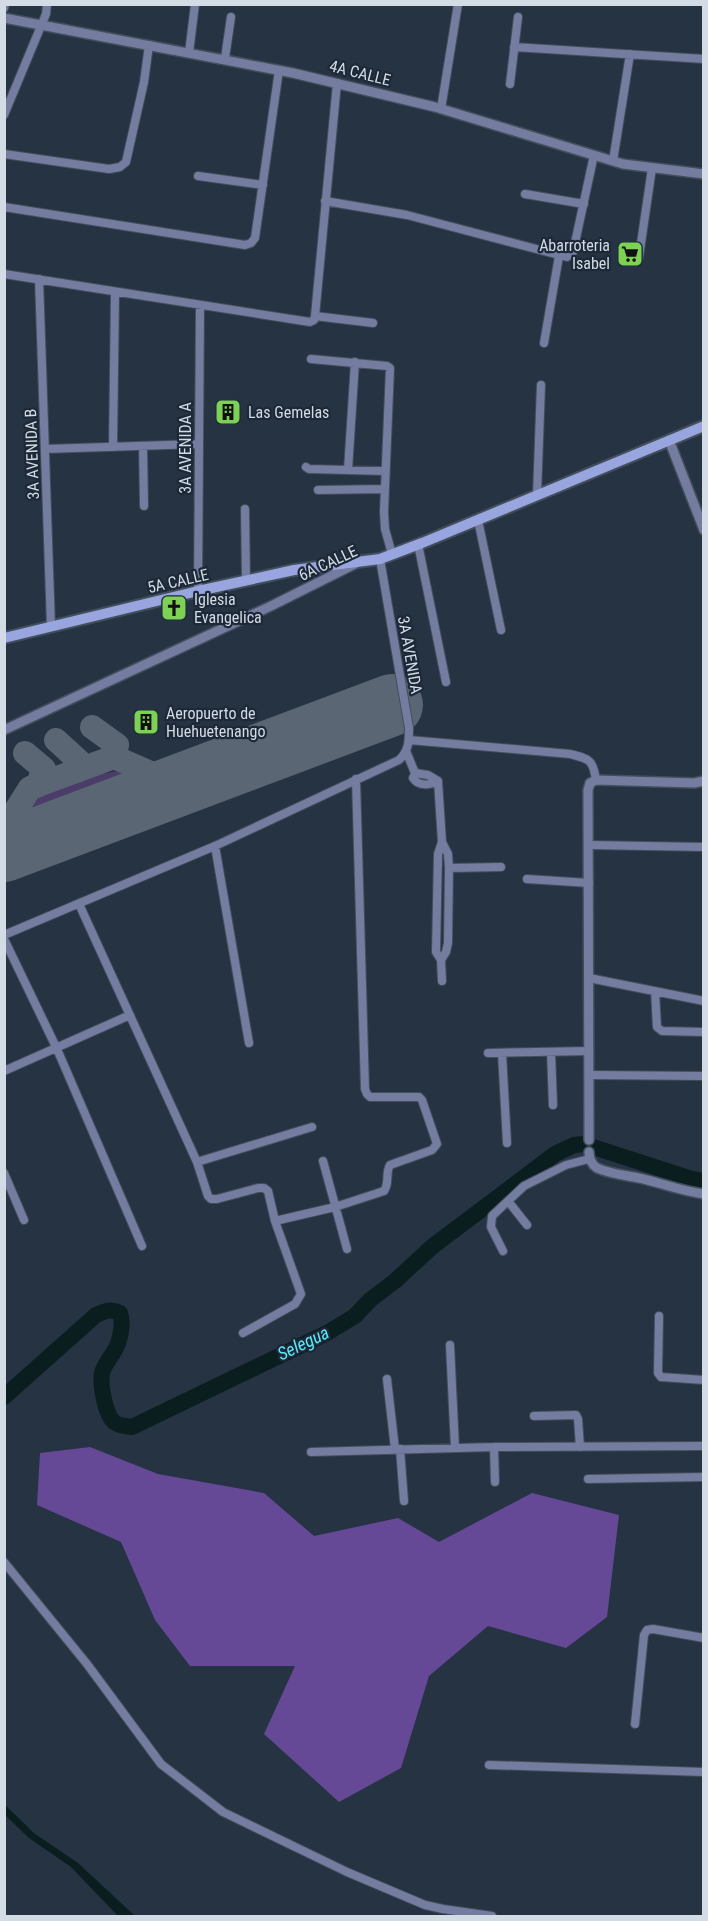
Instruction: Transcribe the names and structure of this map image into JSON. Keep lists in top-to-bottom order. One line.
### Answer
{"streets":{"main road":["6A CALLE","5A CALLE"],"street":["4A CALLE","3A AVENIDA A","3A AVENIDA B","3A AVENIDA"]},"crossings":[["3A AVENIDA A","5A CALLE"],["3A AVENIDA B","5A CALLE"],["6A CALLE","5A CALLE"],["6A CALLE","3A AVENIDA"]],"water":["Selegua"],"places":{"supermarket":["Abarroteria Isabel"],"building":["Las Gemelas","Aeropuerto de Huehuetenango"],"church":["Iglesia Evangelica"]}}
